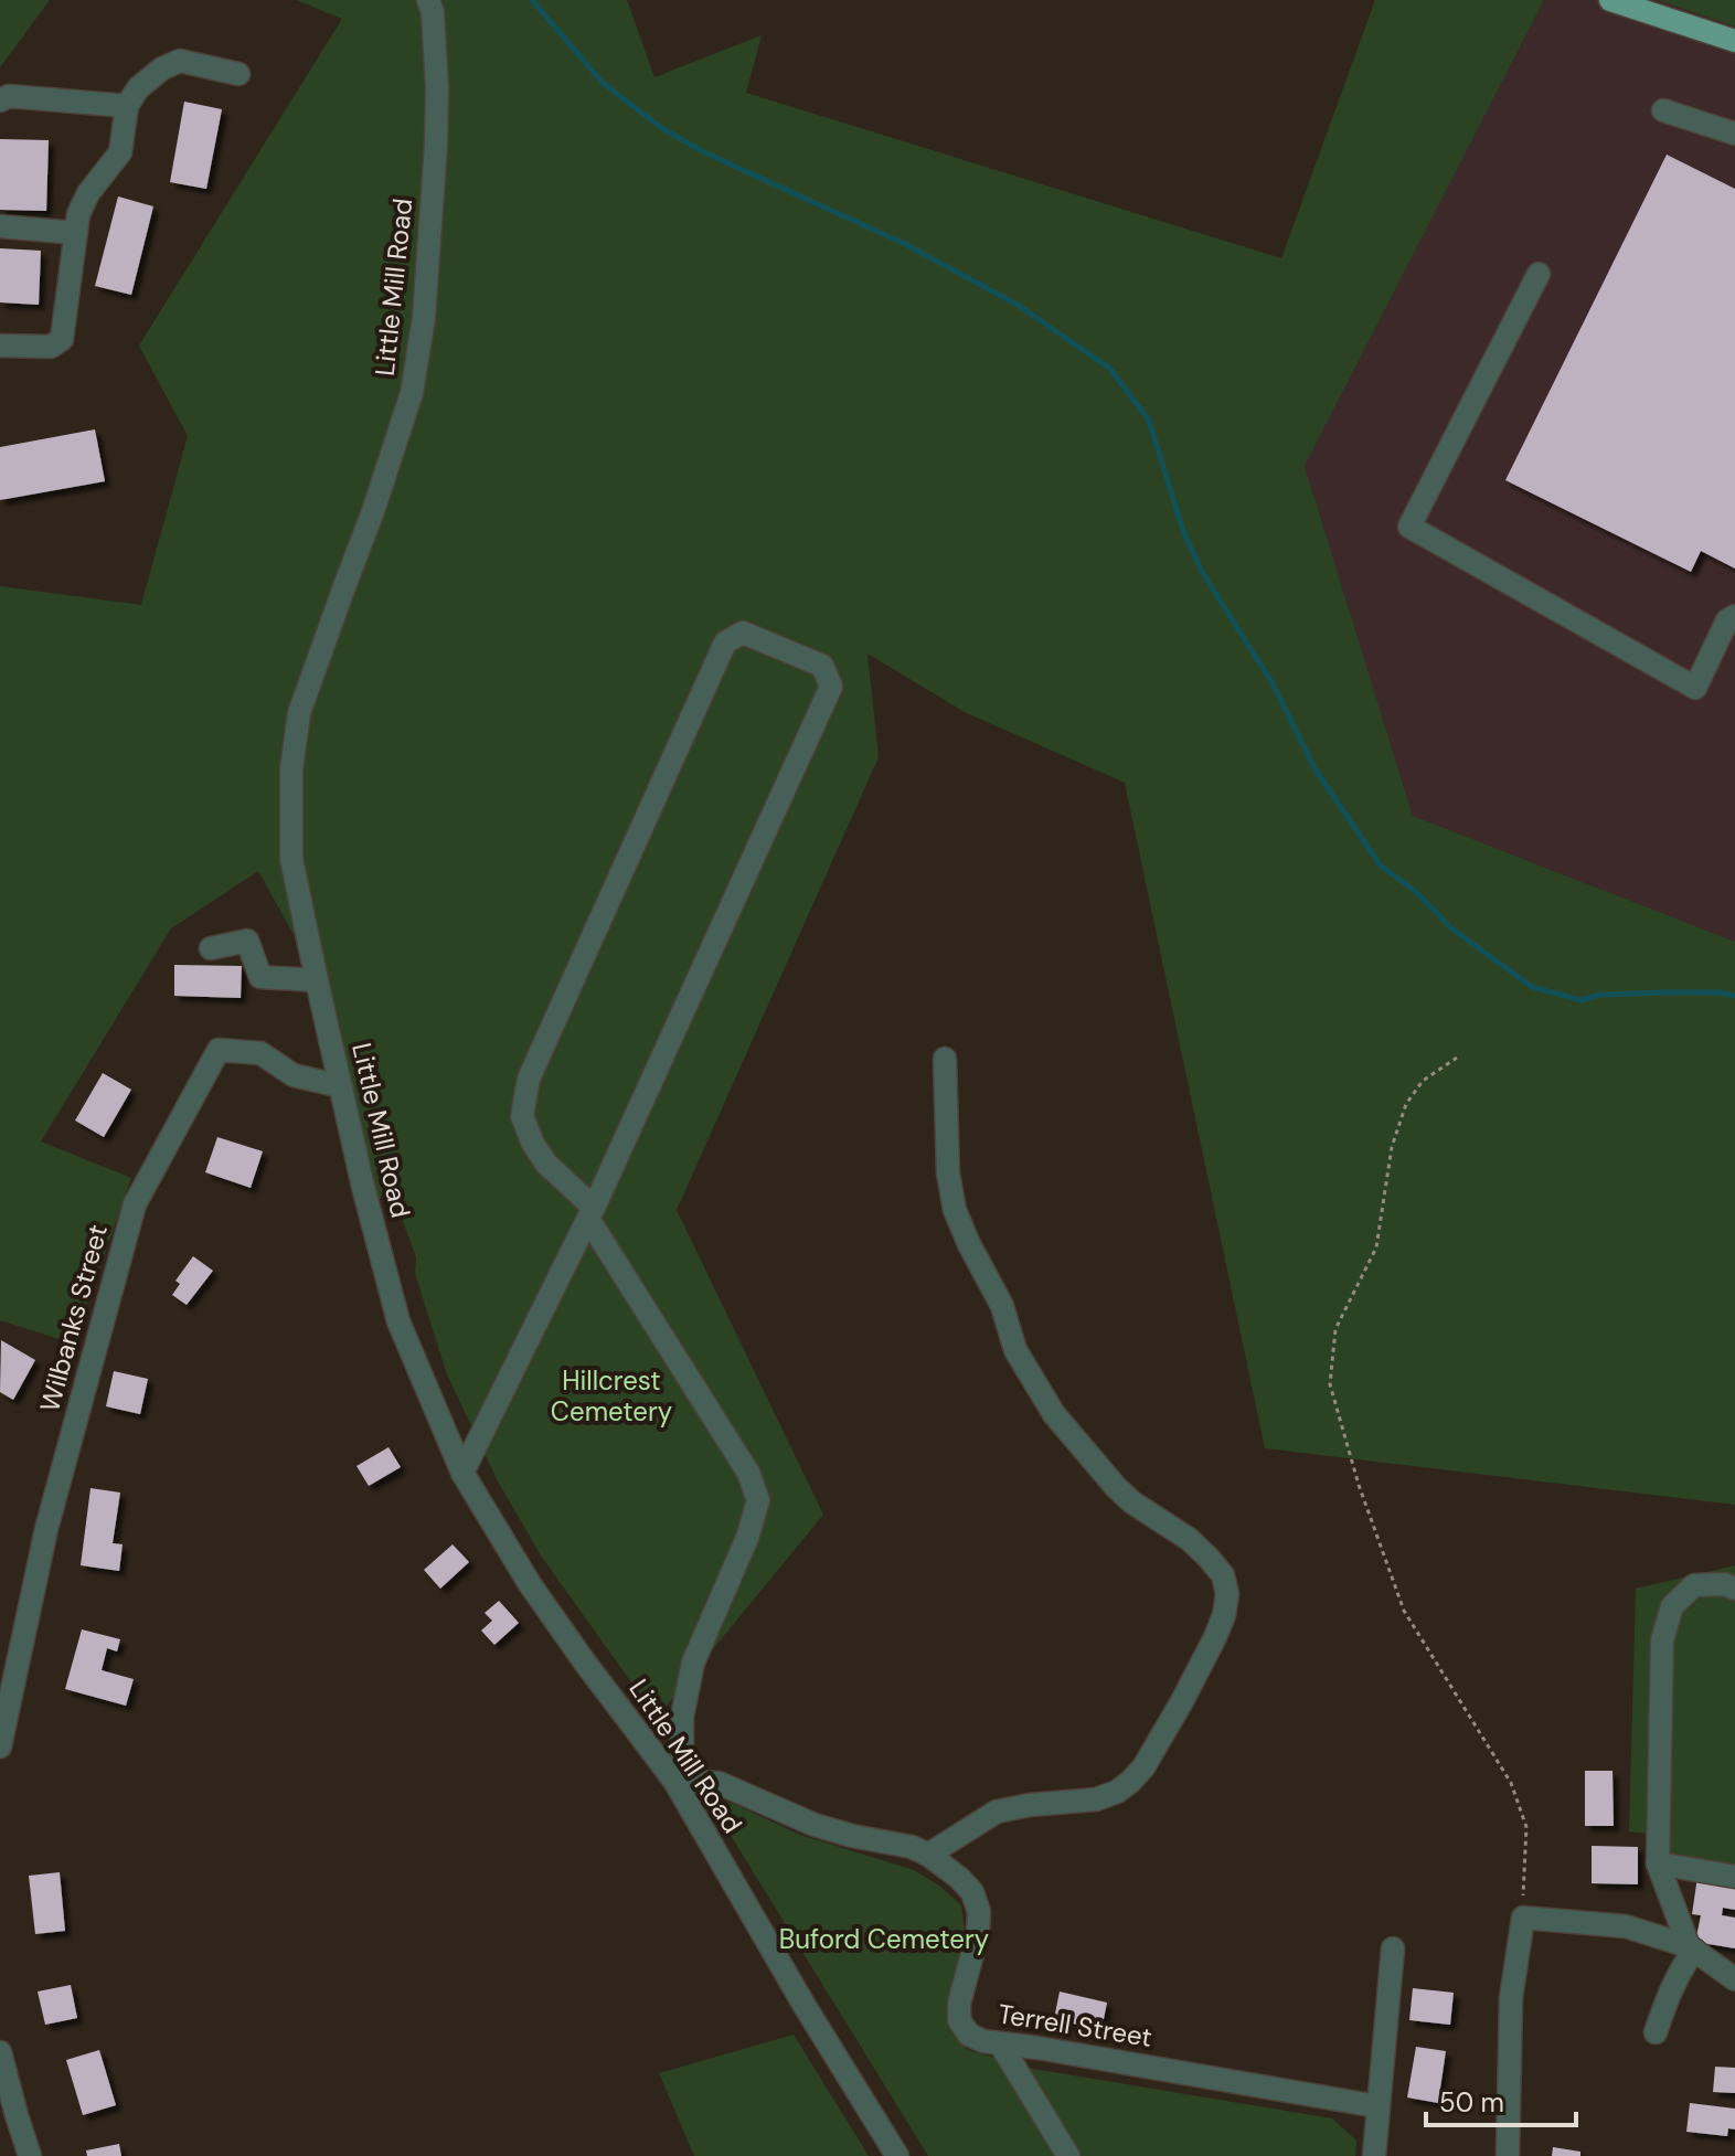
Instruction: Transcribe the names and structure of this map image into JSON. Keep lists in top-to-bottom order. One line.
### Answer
{"streets":{"street":["Little Mill Road","Wilbanks Street","Terrell Street"]},"crossings":[["Little Mill Road","Wilbanks Street"],["Little Mill Road","Terrell Street"]],"parks":["Hillcrest Cemetery","Buford Cemetery"],"scale_bar":"50 m"}
